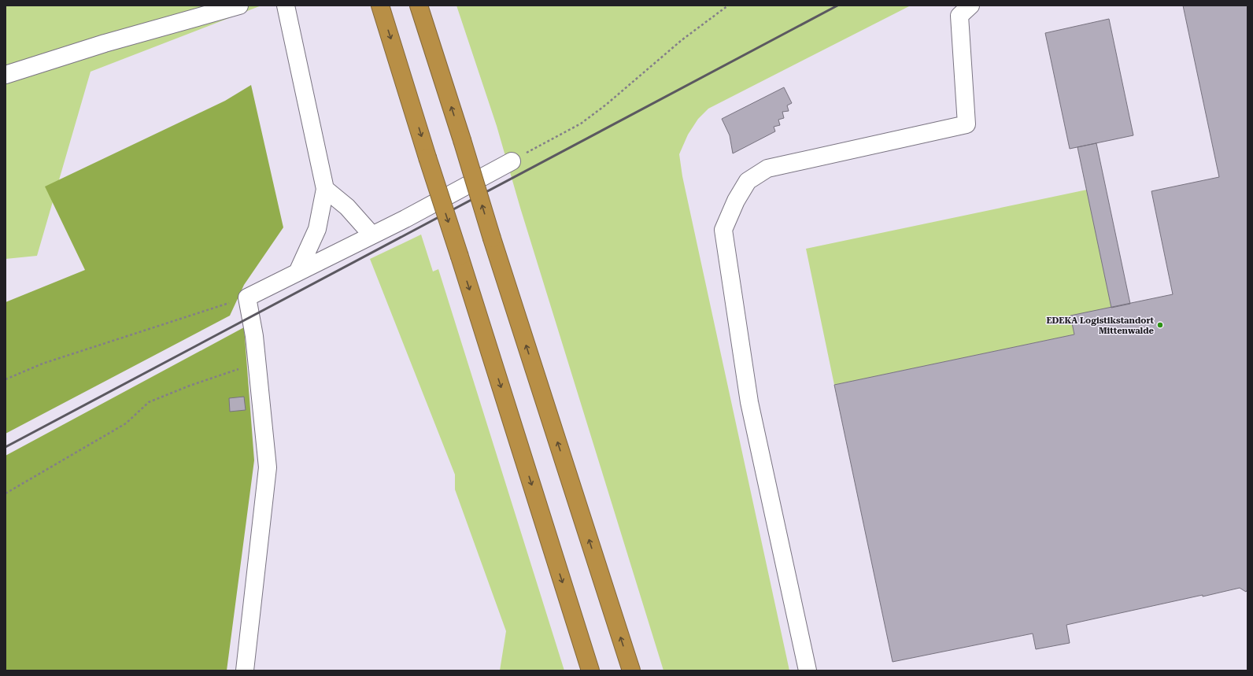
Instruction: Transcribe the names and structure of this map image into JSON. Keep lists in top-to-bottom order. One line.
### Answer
{"places":["EDEKA Logistikstandort Mittenwalde"]}
